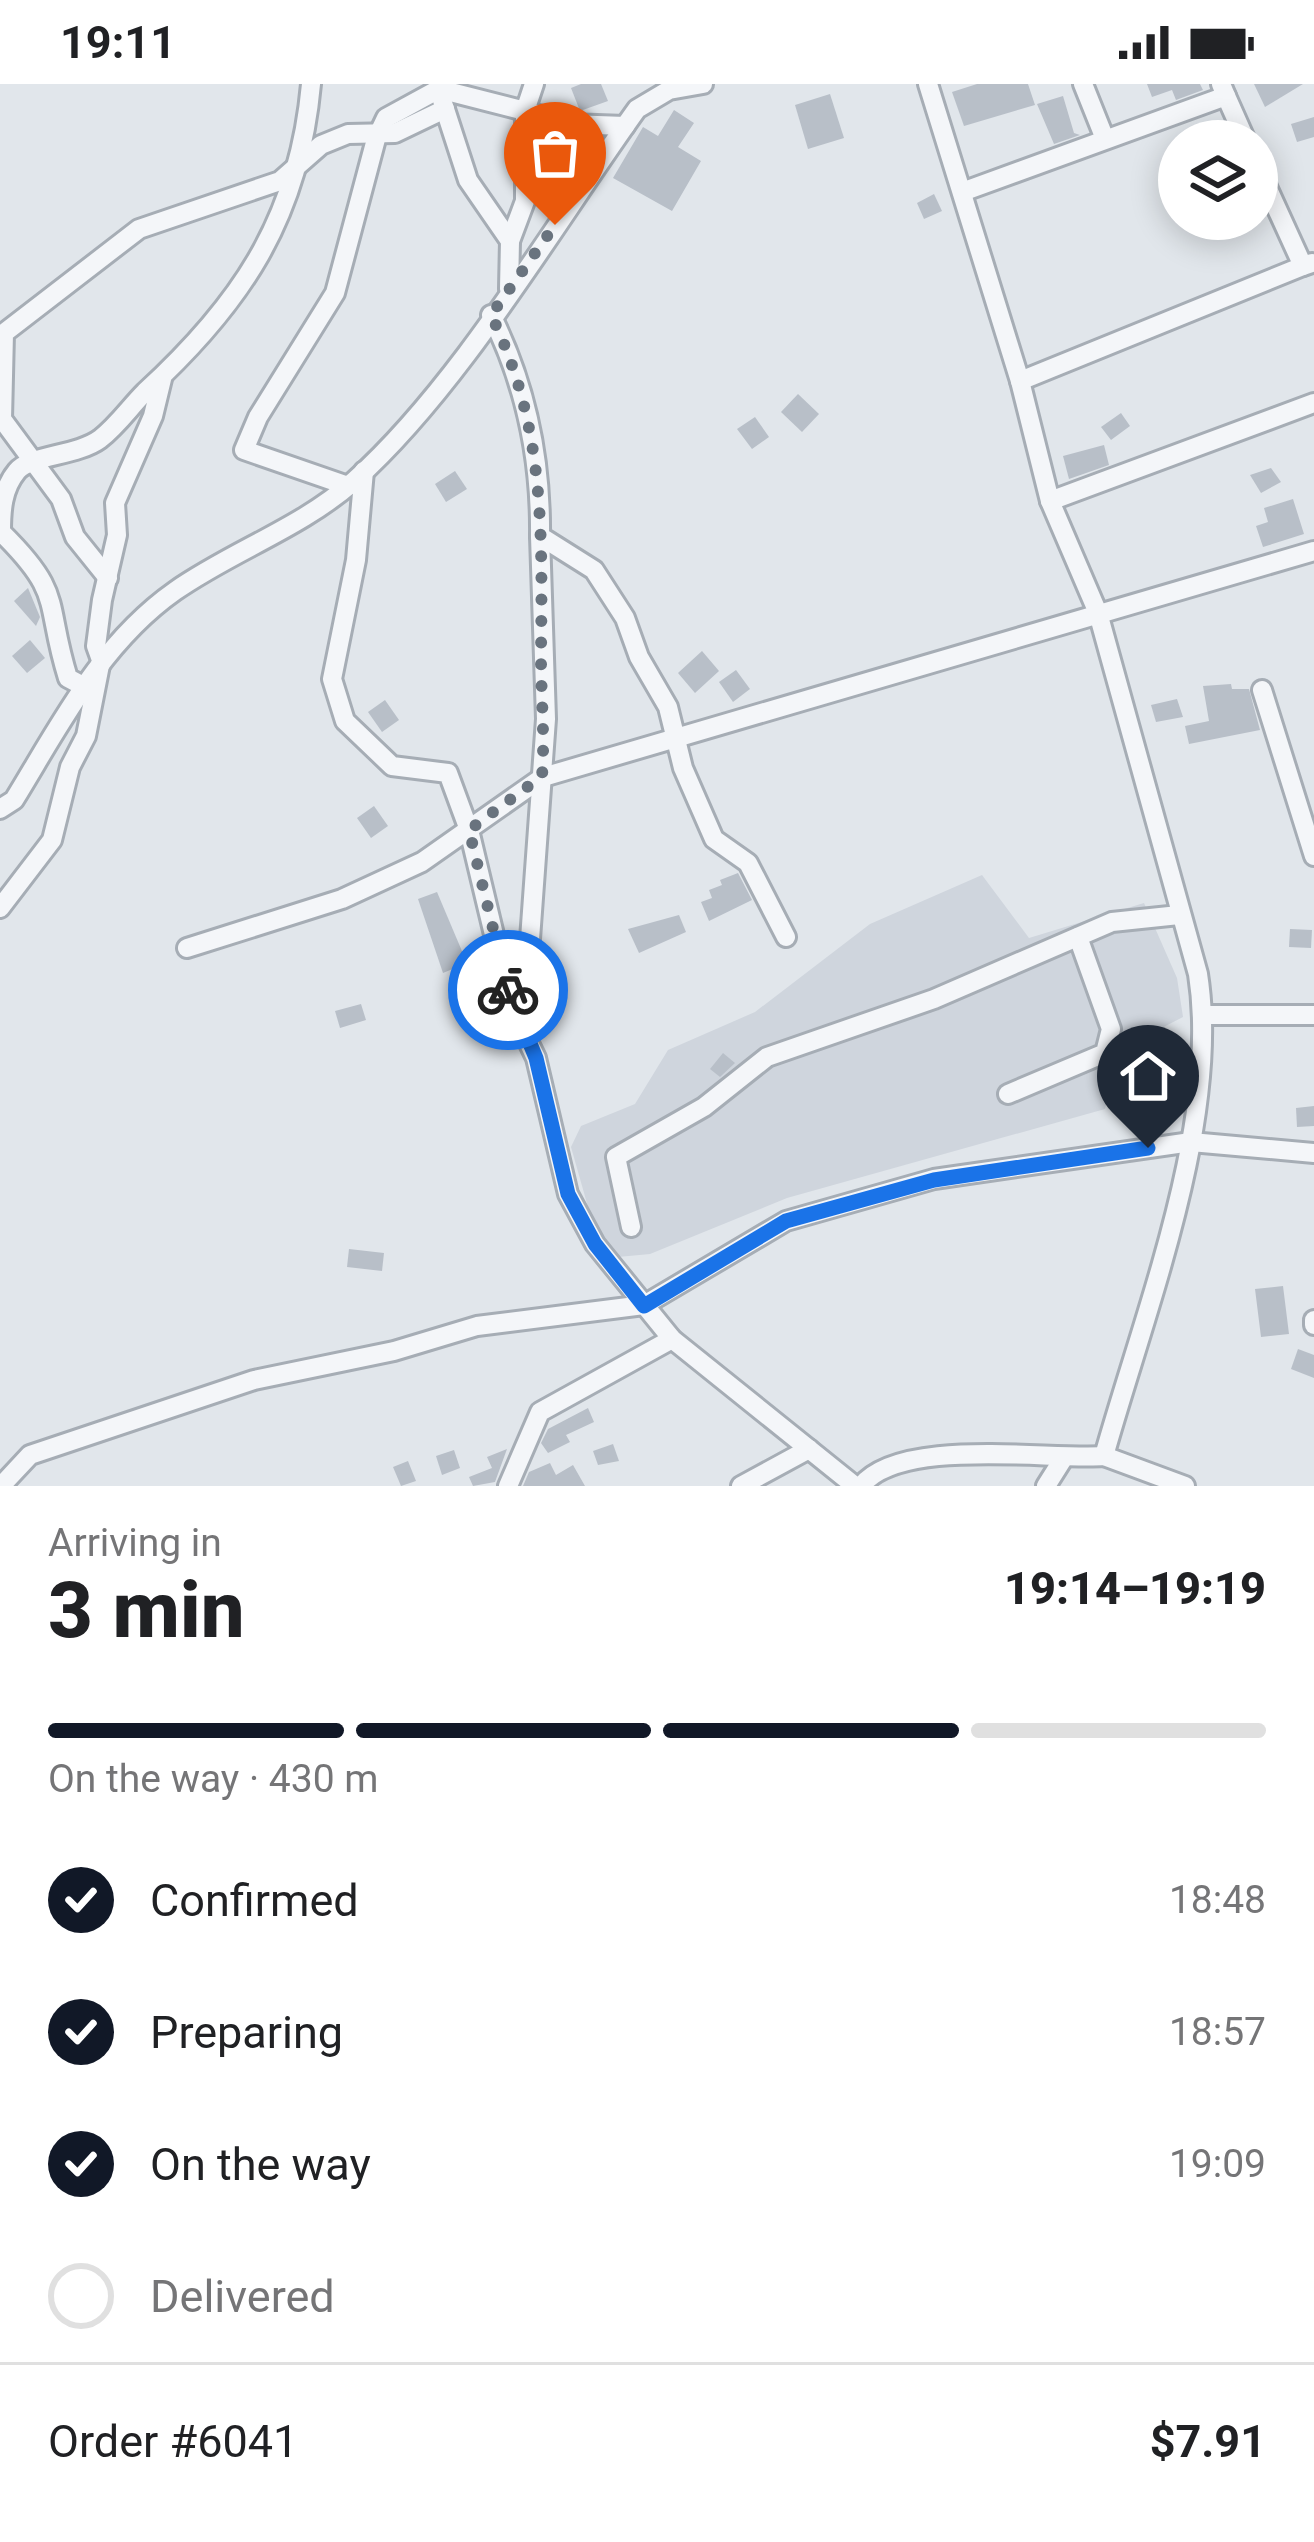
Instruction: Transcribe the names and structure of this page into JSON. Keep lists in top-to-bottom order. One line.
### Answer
{"page":{"status":"19:11","heading":["3 min","Arriving in","19:14–19:19"],"panel":["Order #6041","$7.91"],"bar":"On the way · 430 m","list":[["Confirmed","18:48"],["Preparing","18:57"],["On the way","19:09"],"Delivered"]}}
